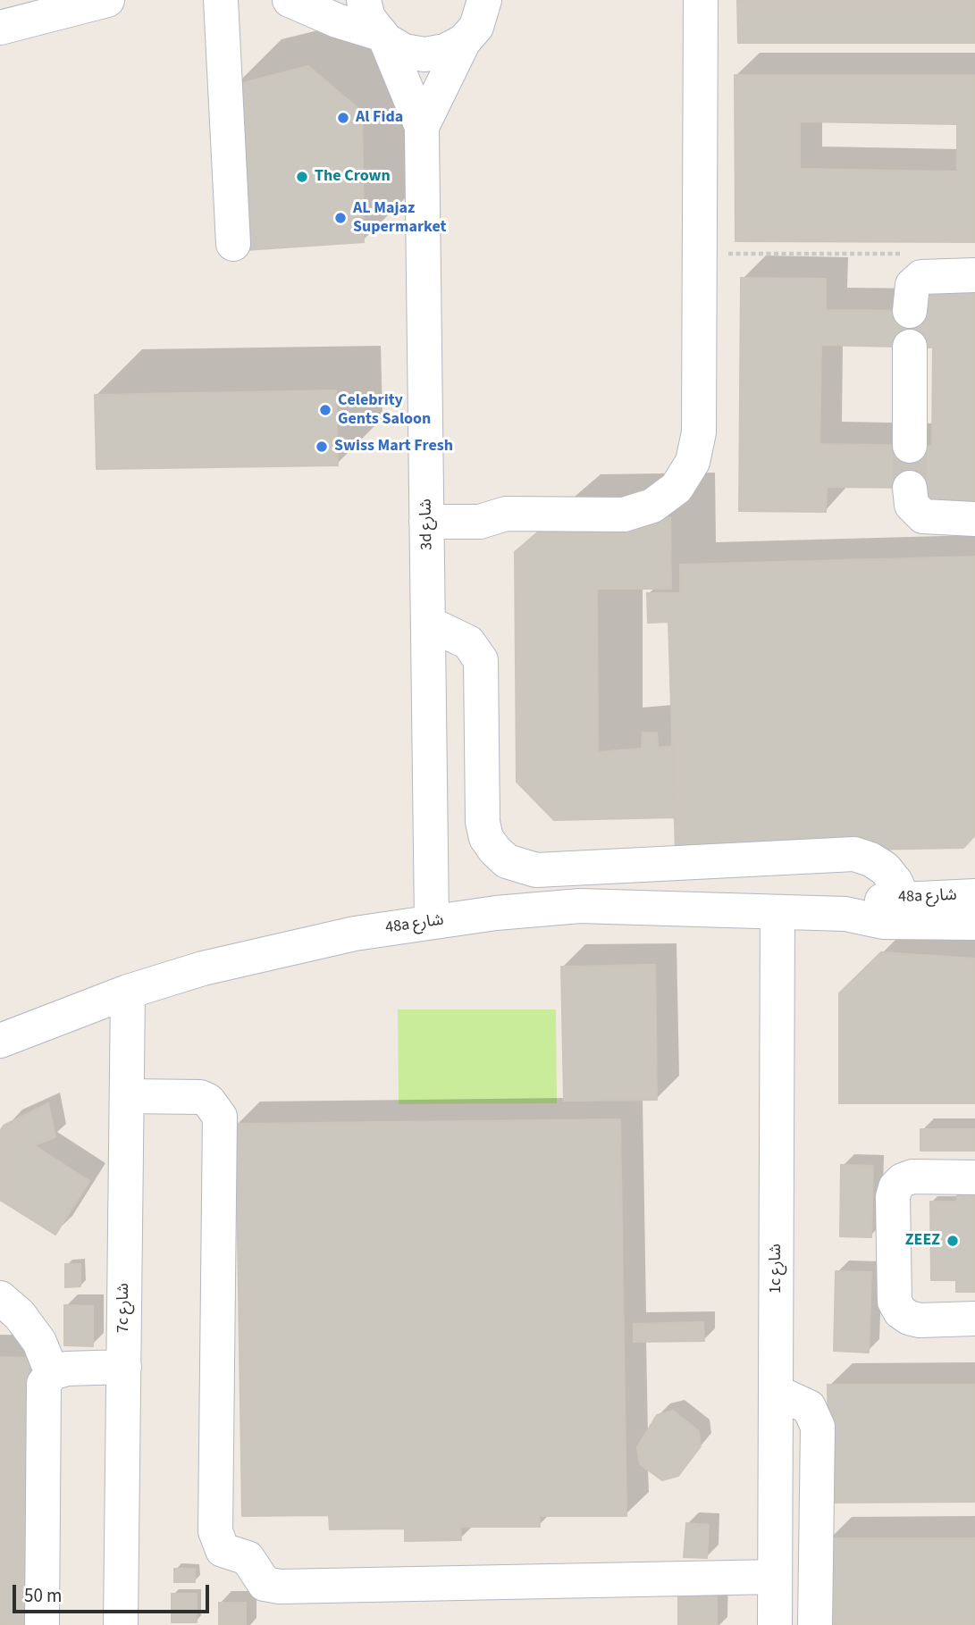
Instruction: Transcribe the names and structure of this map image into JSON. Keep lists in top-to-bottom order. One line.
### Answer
{"streets":{"street":["3d شارع","48a شارع","1c شارع","7c شارع"]},"crossings":[["3d شارع","48a شارع"],["48a شارع","1c شارع"],["48a شارع","7c شارع"]],"places":["Al Fida","The Crown","AL Majaz Supermarket","Celebrity Gents Saloon","Swiss Mart Fresh","ZEEZ"],"scale_bar":"50 m"}
